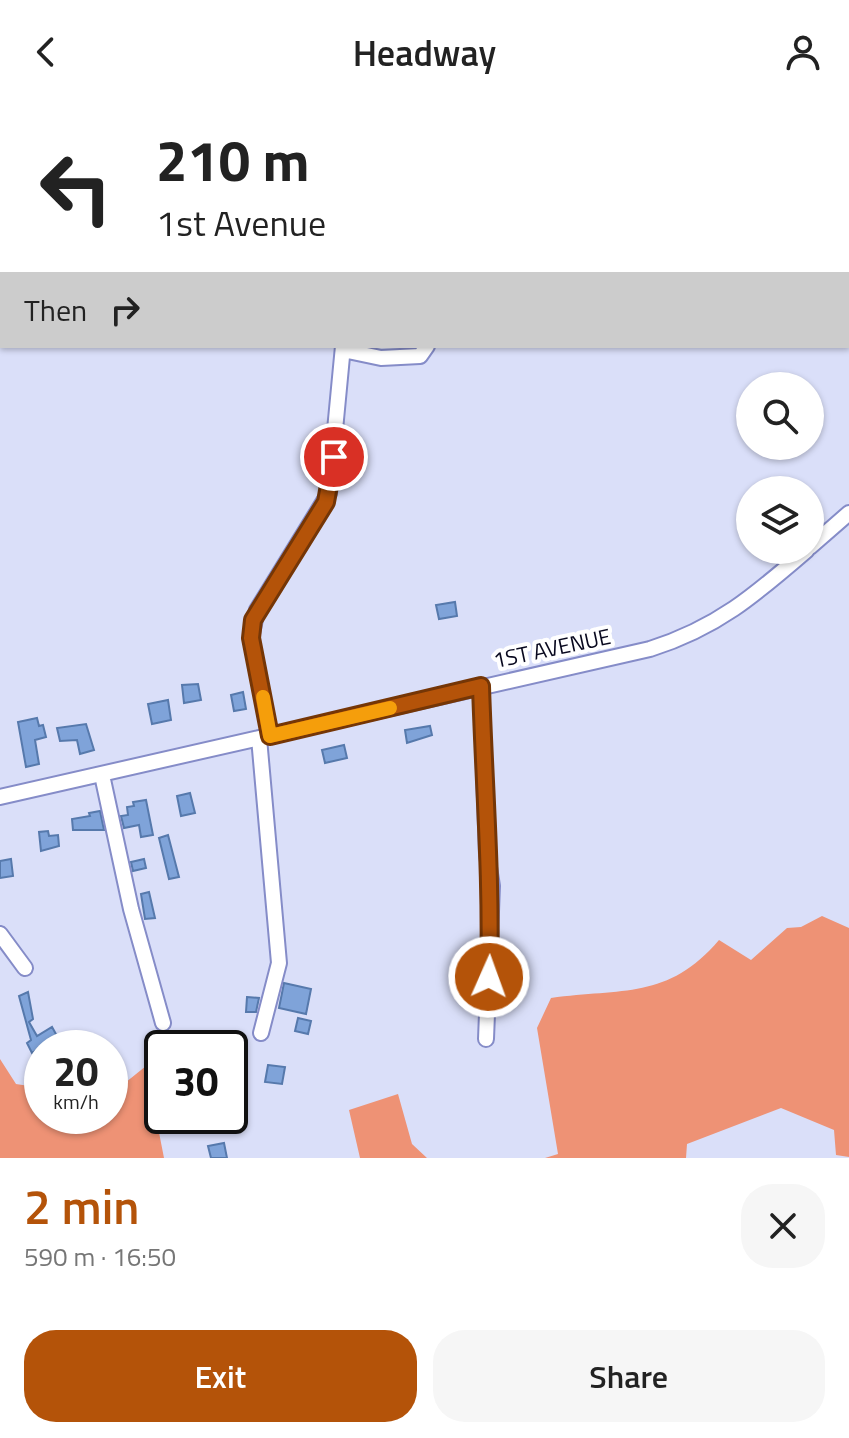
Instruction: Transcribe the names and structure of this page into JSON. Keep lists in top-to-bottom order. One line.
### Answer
{"streets":{"street":["1ST AVENUE"]},"page":{"header":"Headway","turn":["210 m","1st Avenue"],"then":"Then","speed":"20 km/h","limit":"30","heading":["2 min","590 m · 16:50"],"buttons":["Exit","Share"]}}
